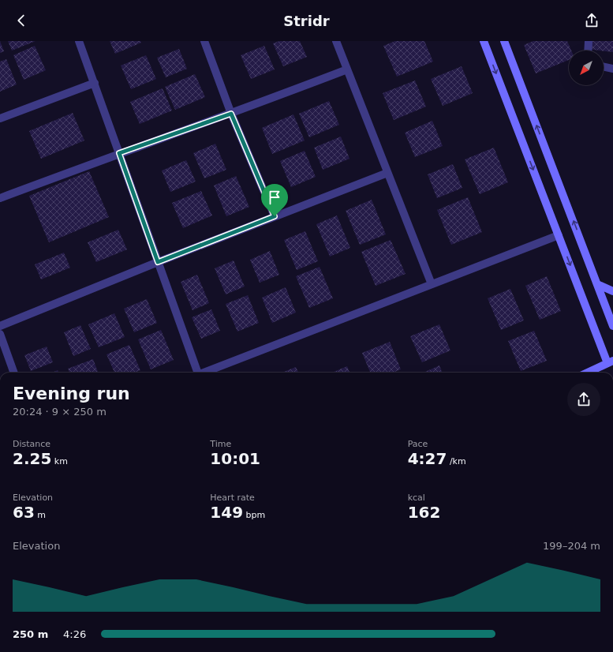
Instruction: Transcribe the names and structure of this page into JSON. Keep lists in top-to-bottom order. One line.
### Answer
{"north":"bottom left","page":{"header":"Stridr","heading":["Evening run","20:24 · 9 × 250 m"],"stats":[["Distance","2.25 km"],["Time","10:01"],["Pace","4:27 /km"],["Elevation","63 m"],["Heart rate","149 bpm"],["kcal","162"]],"chart":["Elevation","199–204 m"],"list":[{"name":"250 m","note":"4:26"}]}}
